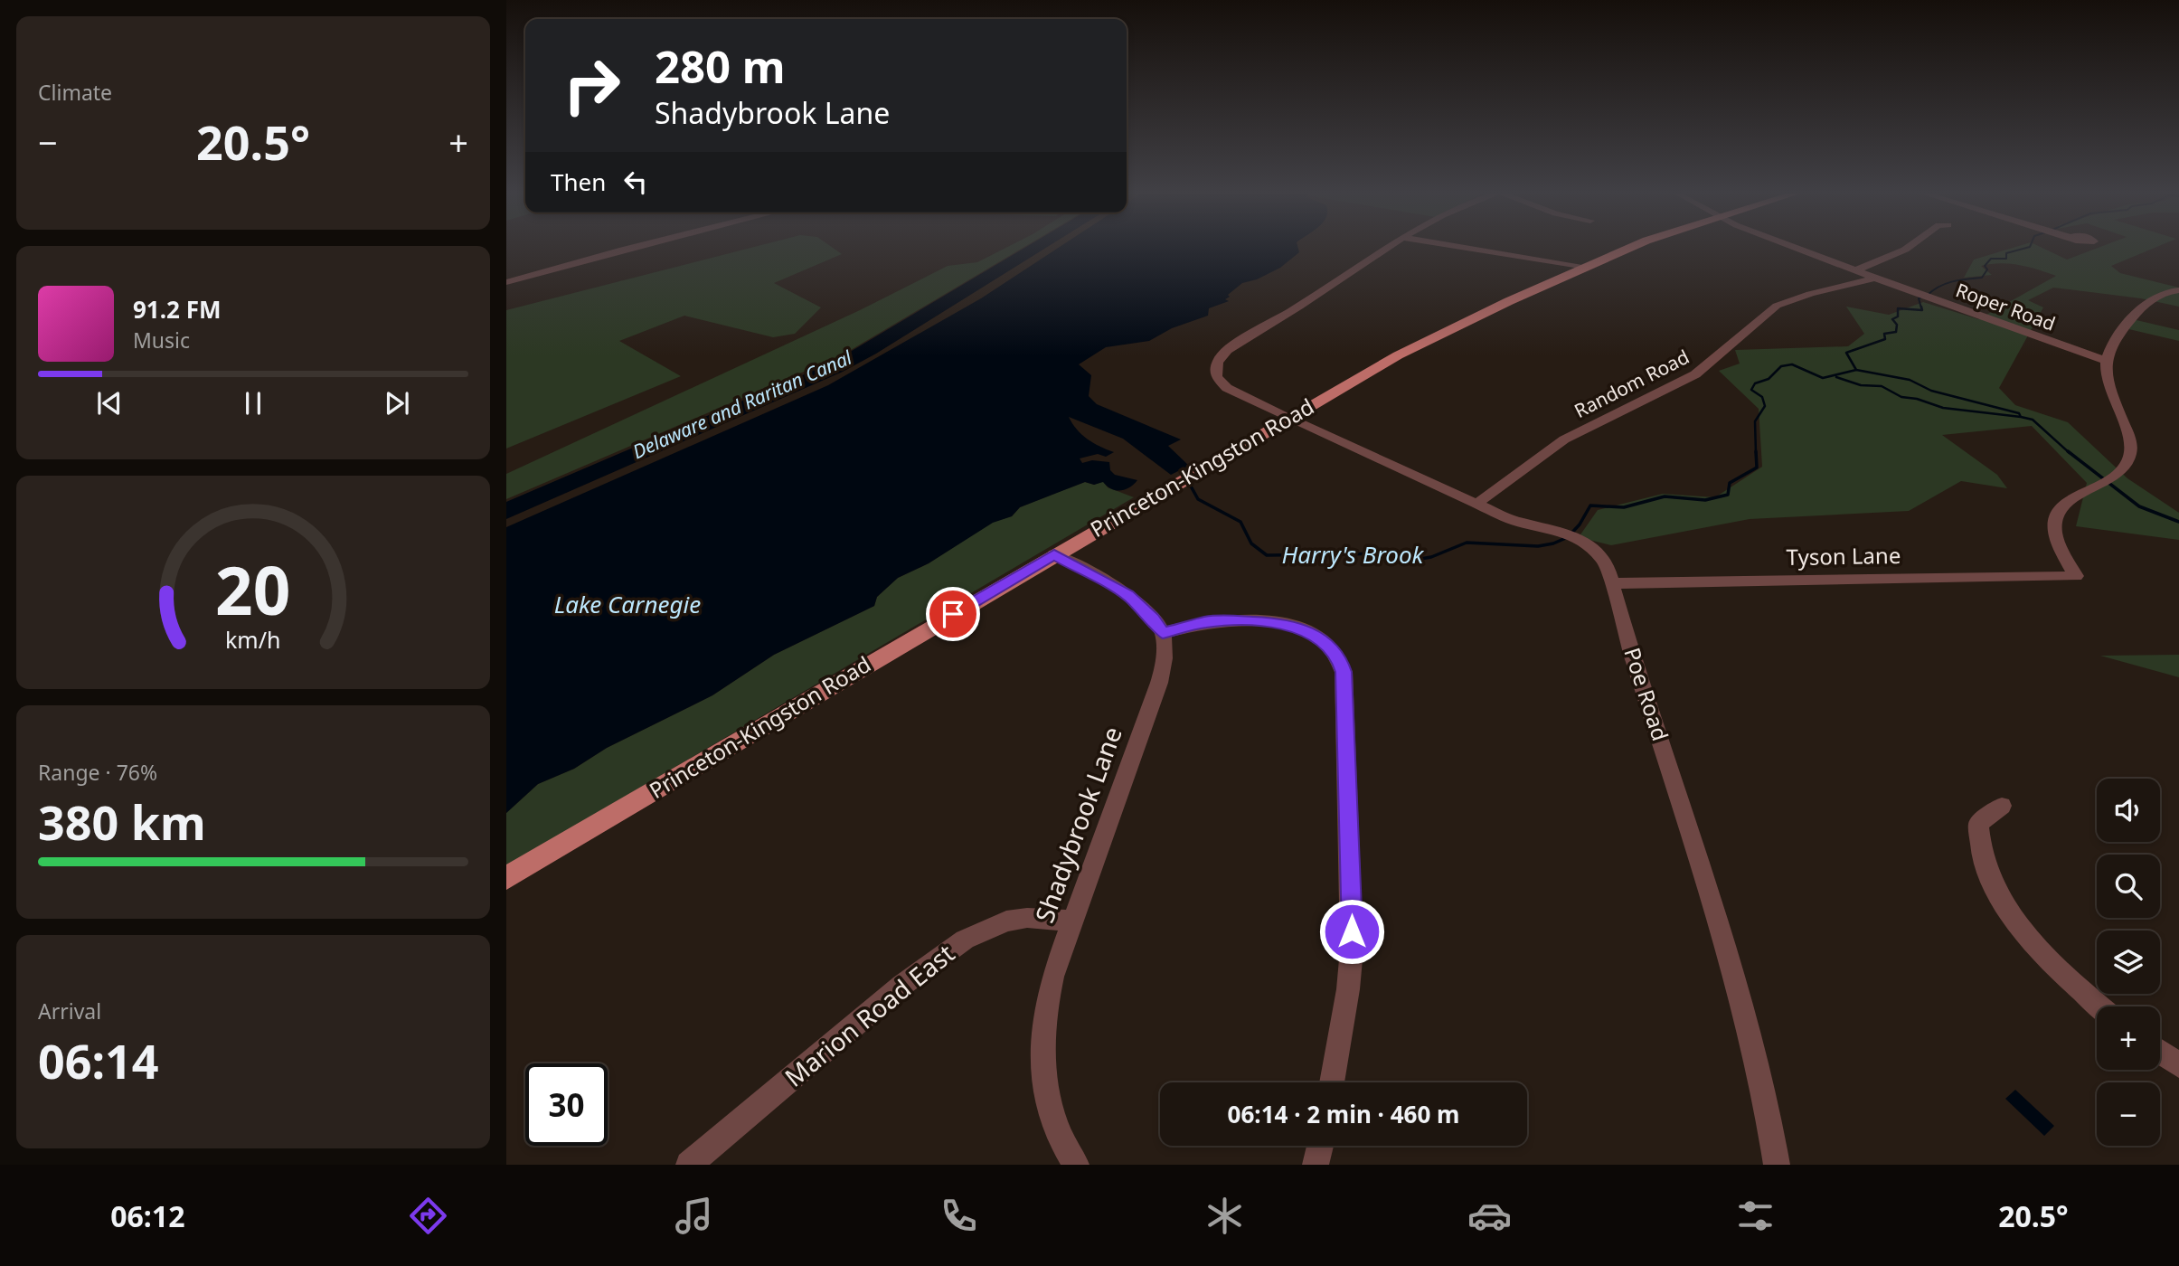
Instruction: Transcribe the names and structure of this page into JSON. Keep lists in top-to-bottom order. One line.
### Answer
{"streets":{"main road":["Princeton-Kingston Road"],"street":["Roper Road","Random Road","Tyson Lane","Poe Road","Shadybrook Lane","Marion Road East"]},"crossings":[["Roper Road","Random Road"],["Roper Road","Tyson Lane"],["Random Road","Poe Road"],["Princeton-Kingston Road","Poe Road"],["Tyson Lane","Poe Road"],["Shadybrook Lane","Marion Road East"]],"water":["Delaware and Raritan Canal","Harry's Brook","Lake Carnegie"],"page":{"tile":["Climate",["Range · 76%","380 km"],["Arrival","06:14"]],"turn":["280 m","Shadybrook Lane"],"heat":["−","20.5°","+"],"then":"Then","song":["91.2 FM","Music"],"map_buttons":["+","−"],"limit":"30","trip":"06:14 · 2 min · 460 m","tabs":["06:12","20.5°"],"gauge":["20","km/h"]}}
